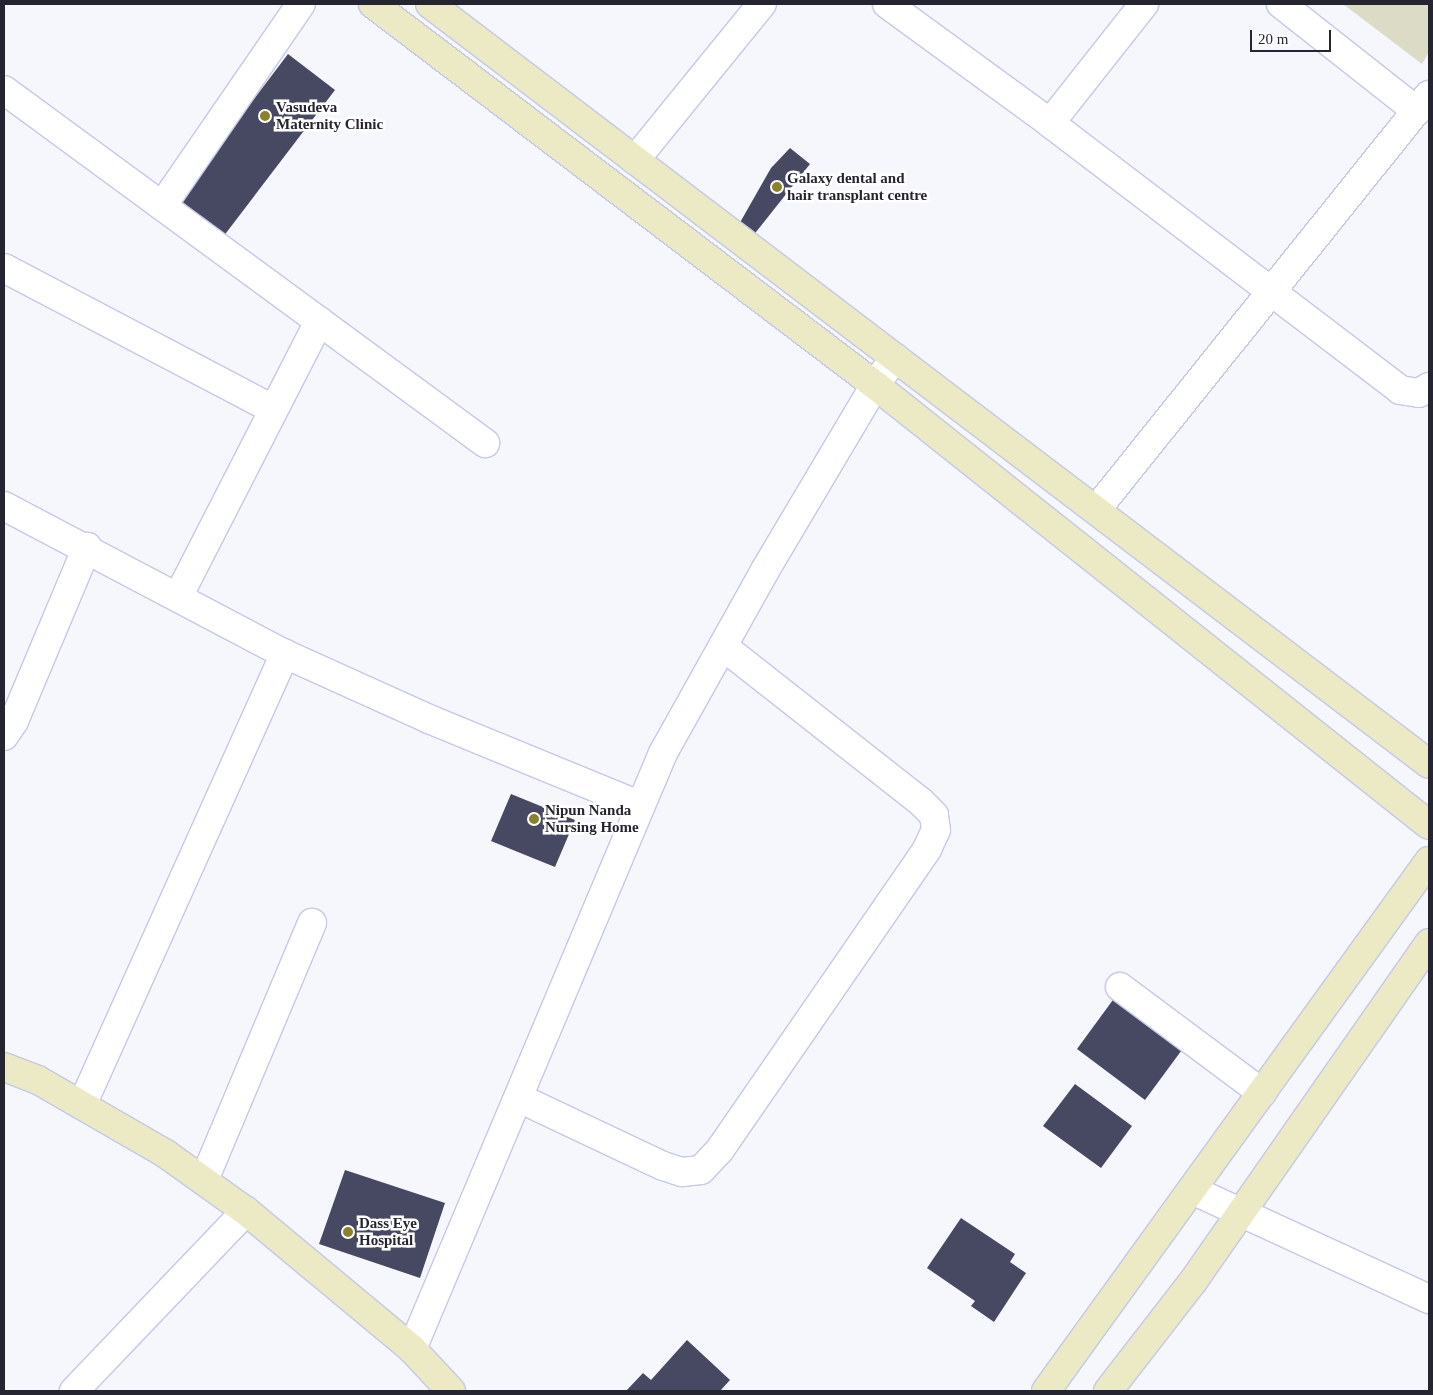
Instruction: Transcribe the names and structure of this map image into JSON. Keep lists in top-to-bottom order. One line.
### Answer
{"places":["Vasudeva Maternity Clinic","Galaxy dental and hair transplant centre","Nipun Nanda Nursing Home","Dass Eye Hospital"],"scale_bar":"20 m"}
